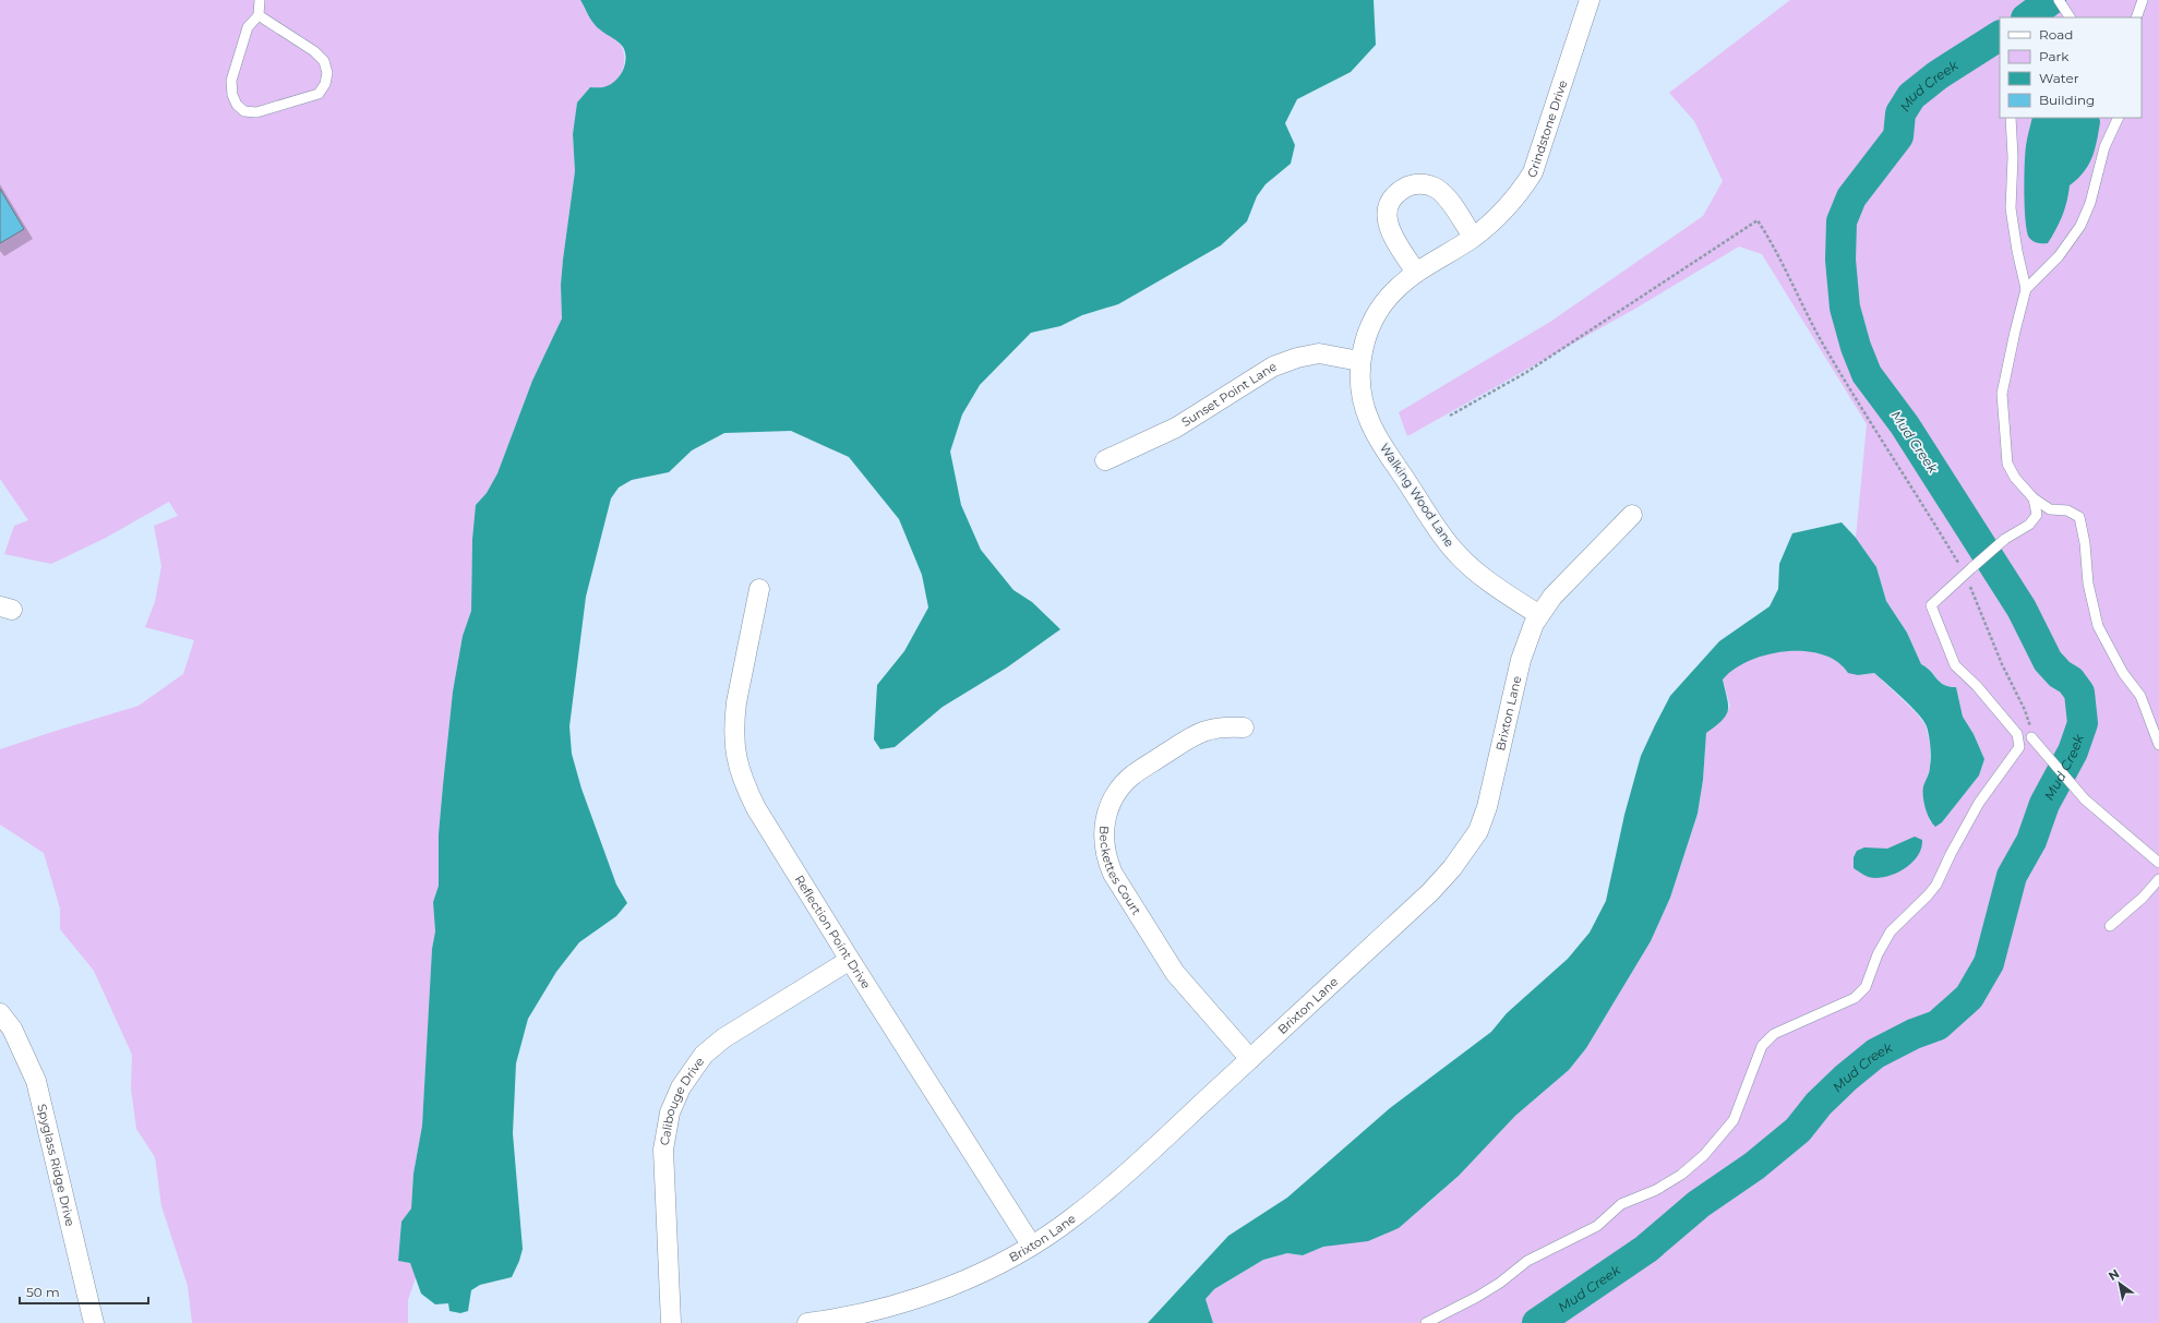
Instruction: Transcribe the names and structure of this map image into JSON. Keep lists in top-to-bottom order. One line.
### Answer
{"streets":{"street":["Grindstone Drive","Sunset Point Lane","Walking Wood Lane","Brixton Lane","Beckettes Court","Reflection Point Drive","Calibouge Drive","Spyglass Ridge Drive"]},"crossings":[["Grindstone Drive","Sunset Point Lane"],["Grindstone Drive","Walking Wood Lane"],["Sunset Point Lane","Walking Wood Lane"],["Walking Wood Lane","Brixton Lane"],["Brixton Lane","Beckettes Court"],["Brixton Lane","Reflection Point Drive"],["Reflection Point Drive","Calibouge Drive"]],"water":["Mud Creek"],"legend":["Road","Park","Water","Building"],"scale_bar":"50 m","north":"top left"}
